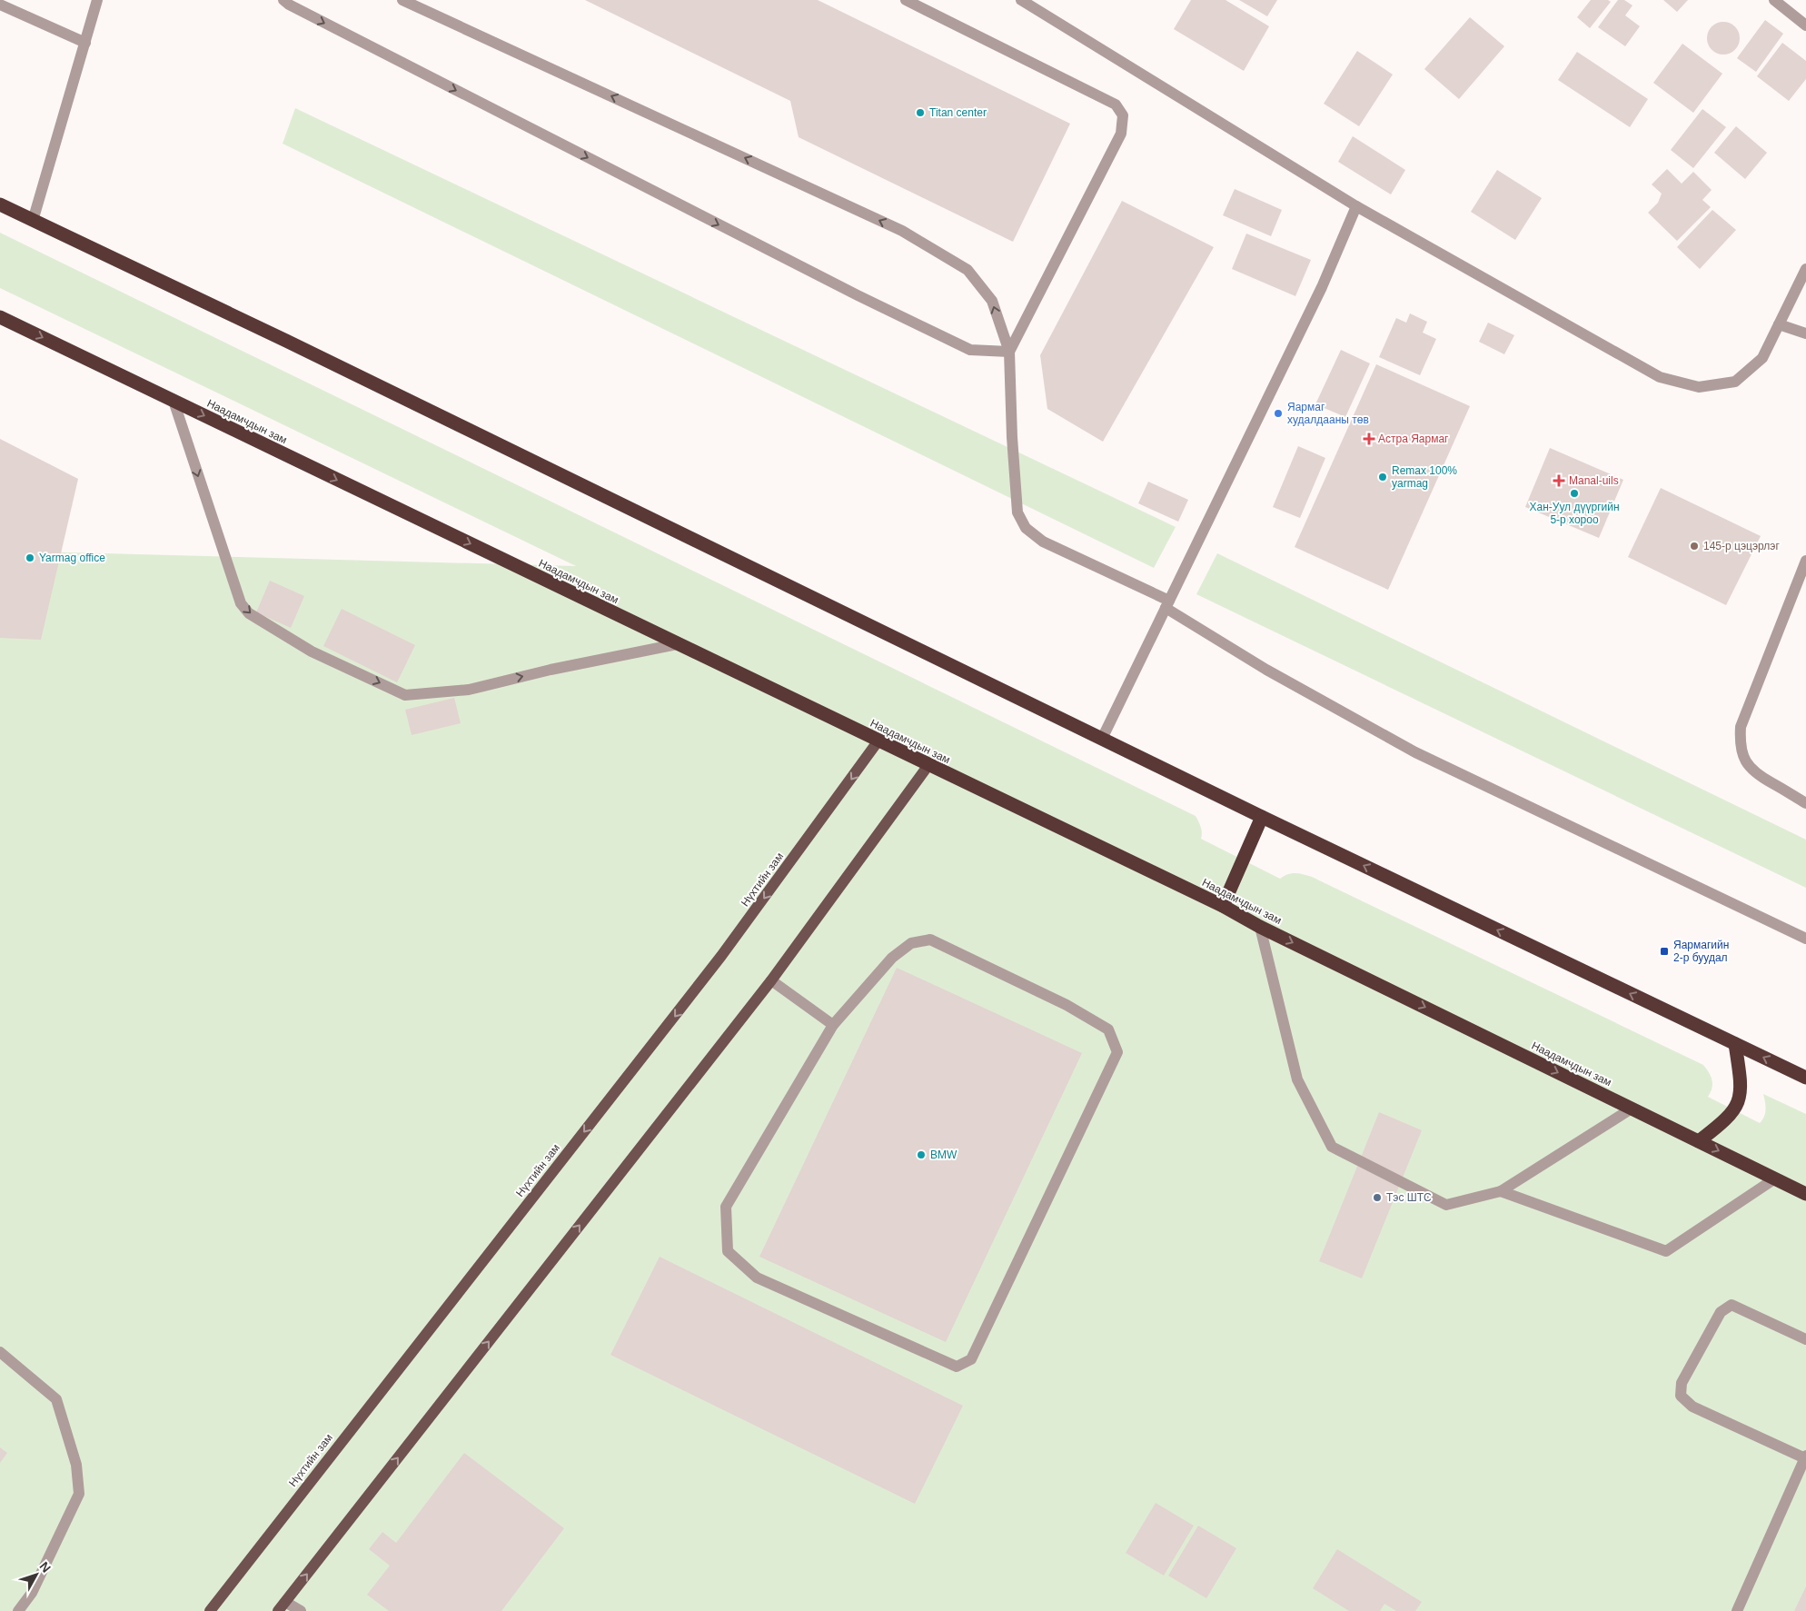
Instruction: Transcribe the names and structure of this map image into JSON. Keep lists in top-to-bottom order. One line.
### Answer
{"streets":{"highway":["Наадамчдын зам"],"main road":["Нүхтийн зам"]},"crossings":[["Наадамчдын зам","Нүхтийн зам"]],"places":{"other":["Titan center","Яармаг худалдааны төв","Remax 100% yarmag","Хан-Уул дүүргийн 5-р хороо","145-р цэцэрлэг","Yarmag office","BMW","Тэс ШТС"],"health":["Астра Яармаг","Manal-uils"],"transit":["Яармагийн 2-р буудал"]},"north":"top right"}
